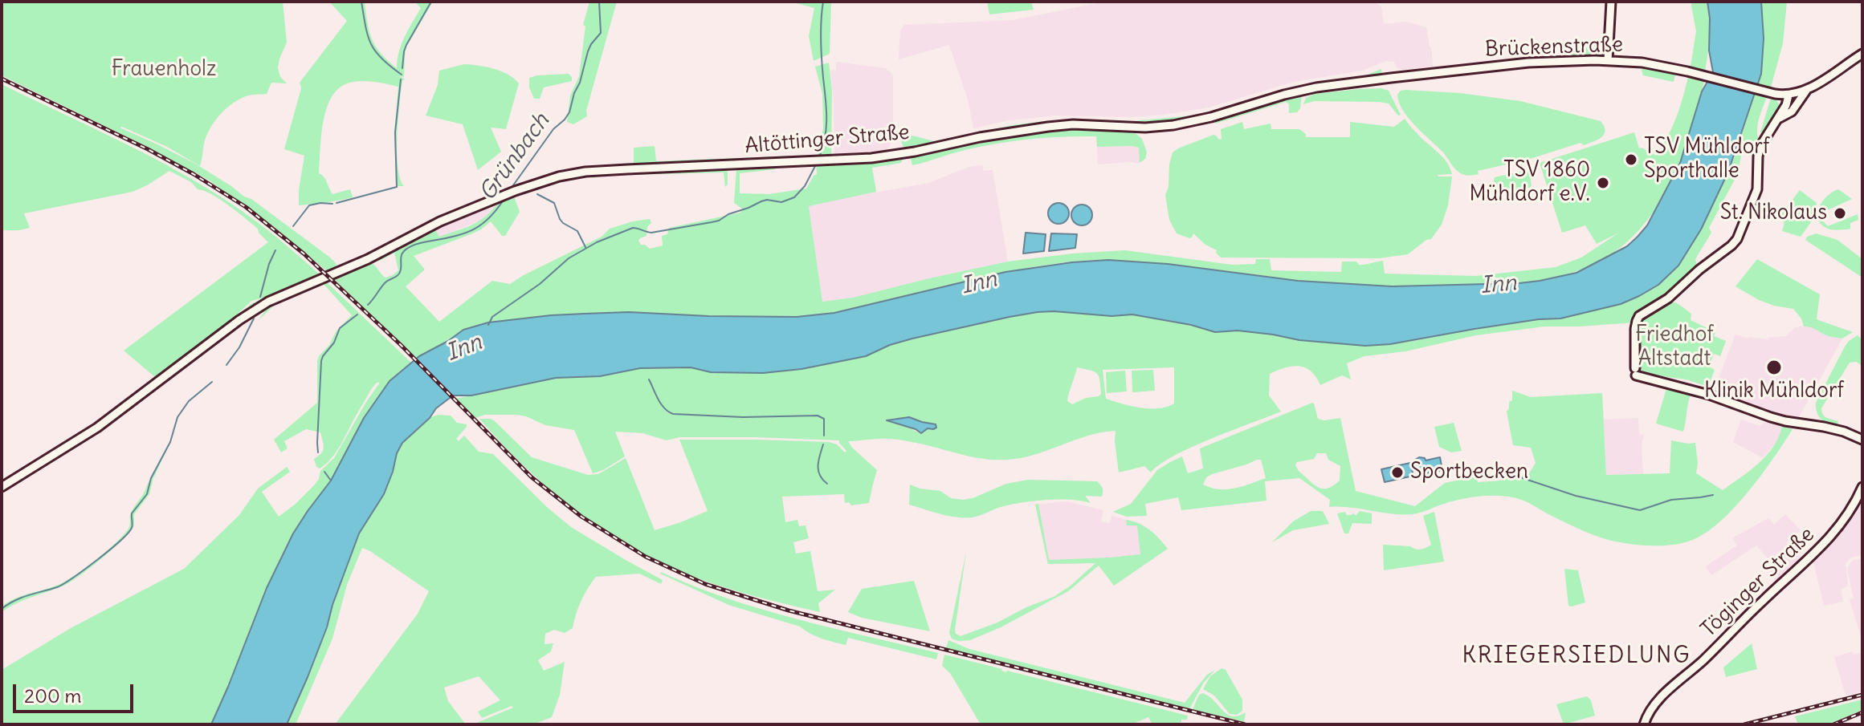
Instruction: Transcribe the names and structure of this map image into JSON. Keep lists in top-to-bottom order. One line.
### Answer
{"streets":{"main road":["Brückenstraße","Altöttinger Straße","Töginger Straße"]},"crossings":[["Brückenstraße","Altöttinger Straße"]],"districts":["KRIEGERSIEDLUNG"],"water":["Grünbach","Inn"],"parks":["Frauenholz","Friedhof Altstadt"],"places":["TSV Mühldorf Sporthalle","TSV 1860 Mühldorf e.V.","St. Nikolaus","Klinik Mühldorf","Sportbecken"],"scale_bar":"200 m"}
